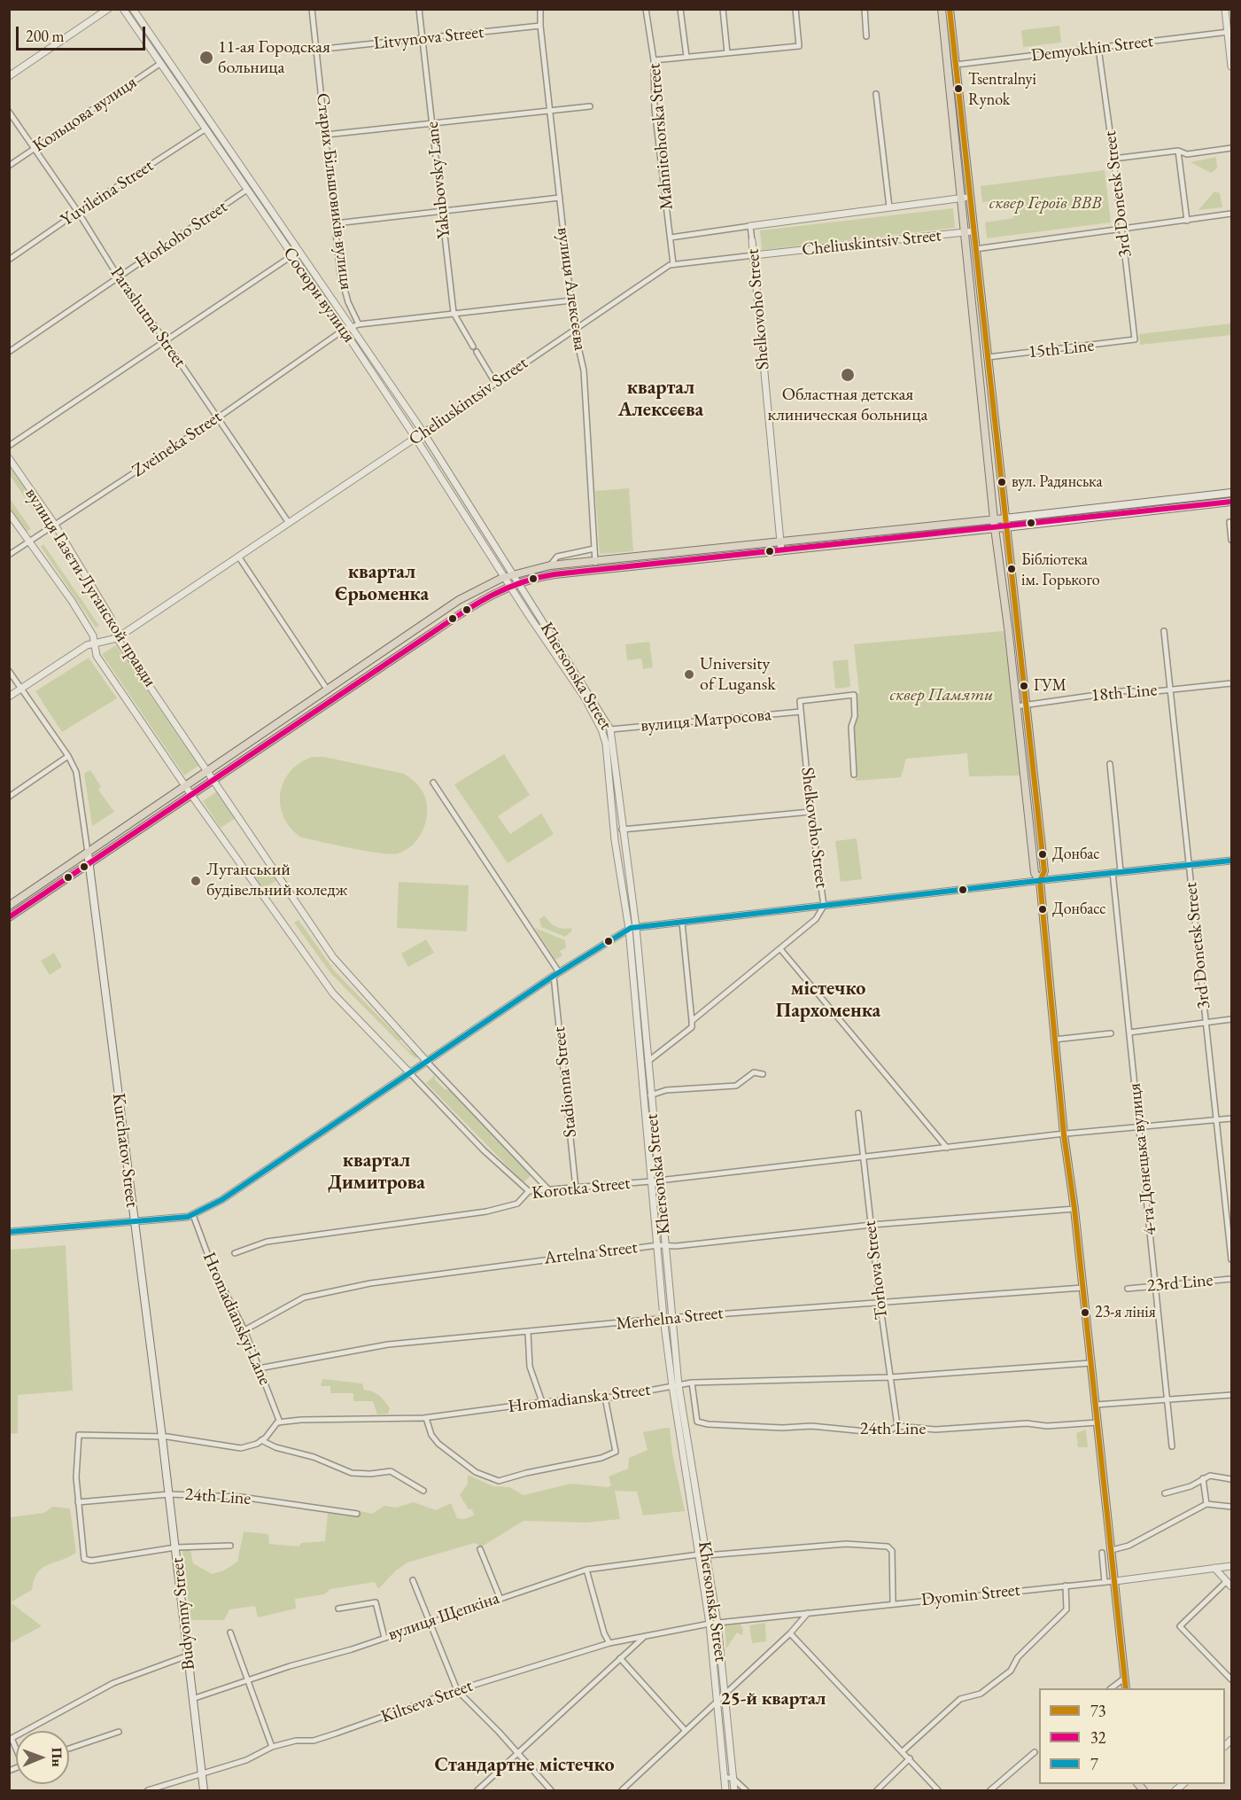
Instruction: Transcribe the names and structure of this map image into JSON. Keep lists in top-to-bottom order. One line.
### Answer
{"streets":{"main road":["Kurchatov Street","Budyonny Street"],"street":["Litvynova Street","Demyokhin Street","Кольцова вулиця","Mahnitohorska Street","Yakubovsky Lane","Старих Більшовиків вулиця","Yuvileina Street","3rd Donetsk Street","Horkoho Street","Cheliuskintsiv Street","вулиця Алексєєва","Сосюри вулиця","Shelkovoho Street","Parashutna Street","15th Line","Zveineka Street","вулиця Газєти Луганской правди","Khersonska Street","18th Line","вулиця Матросова","Stadionna Street","4-та Донецька вулиця","Korotka Street","Artelna Street","Torhova Street","23rd Line","Hromadianskyi Lane","Merhelna Street","Hromadianska Street","24th Line","Dyomin Street","вулиця Щепкіна","Kiltseva Street"]},"crossings":[["Litvynova Street","Yakubovsky Lane"],["Litvynova Street","Старих Більшовиків вулиця"],["Litvynova Street","вулиця Алексєєва"],["Demyokhin Street","3rd Donetsk Street"],["Кольцова вулиця","Сосюри вулиця"],["Кольцова вулиця","Parashutna Street"],["Mahnitohorska Street","Cheliuskintsiv Street"],["Yuvileina Street","Сосюри вулиця"],["Yuvileina Street","Parashutna Street"],["3rd Donetsk Street","15th Line"],["3rd Donetsk Street","18th Line"],["3rd Donetsk Street","Korotka Street"],["Horkoho Street","Сосюри вулиця"],["Horkoho Street","Parashutna Street"],["Cheliuskintsiv Street","вулиця Алексєєва"],["Cheliuskintsiv Street","Сосюри вулиця"],["Cheliuskintsiv Street","Shelkovoho Street"],["Cheliuskintsiv Street","Parashutna Street"],["Cheliuskintsiv Street","вулиця Газєти Луганской правди"],["Сосюри вулиця","Zveineka Street"],["Сосюри вулиця","Khersonska Street"],["Shelkovoho Street","Khersonska Street"],["Shelkovoho Street","вулиця Матросова"],["Parashutna Street","Zveineka Street"],["Zveineka Street","вулиця Газєти Луганской правди"],["вулиця Газєти Луганской правди","Korotka Street"],["Khersonska Street","вулиця Матросова"],["Khersonska Street","Korotka Street"],["Khersonska Street","Artelna Street"],["Khersonska Street","Merhelna Street"],["Khersonska Street","Hromadianska Street"],["Khersonska Street","Dyomin Street"],["Khersonska Street","вулиця Щепкіна"],["Khersonska Street","Kiltseva Street"],["Stadionna Street","Korotka Street"],["Kurchatov Street","Budyonny Street"],["4-та Донецька вулиця","Korotka Street"],["4-та Донецька вулиця","23rd Line"],["Korotka Street","Torhova Street"],["Artelna Street","Torhova Street"],["Artelna Street","Hromadianskyi Lane"],["Torhova Street","Merhelna Street"],["Torhova Street","Hromadianska Street"],["Torhova Street","24th Line"],["Hromadianskyi Lane","Merhelna Street"],["Hromadianskyi Lane","Hromadianska Street"],["Hromadianska Street","24th Line"],["24th Line","Budyonny Street"],["Dyomin Street","вулиця Щепкіна"],["Dyomin Street","Kiltseva Street"],["Budyonny Street","вулиця Щепкіна"],["Budyonny Street","Kiltseva Street"]],"districts":["квартал Алексєєва","квартал Єрьоменка","містечко Пархоменка","квартал Димитрова","25-й квартал","Стандартне містечко"],"parks":["сквер Героїв ВВВ","сквер Памяти"],"places":["11-ая Городская больница","Tsentralnyi Rynok","Областная детская клиническая больница","вул. Радянська","Бібліотека ім. Горького","University of Lugansk","ГУМ","Донбас","Луганський будівельний коледж","Донбасс","23-я лінія"],"lines":["transit line 73","transit line 32","transit line 7"],"legend":["73","32","7"],"scale_bar":"200 m","north":"right"}
